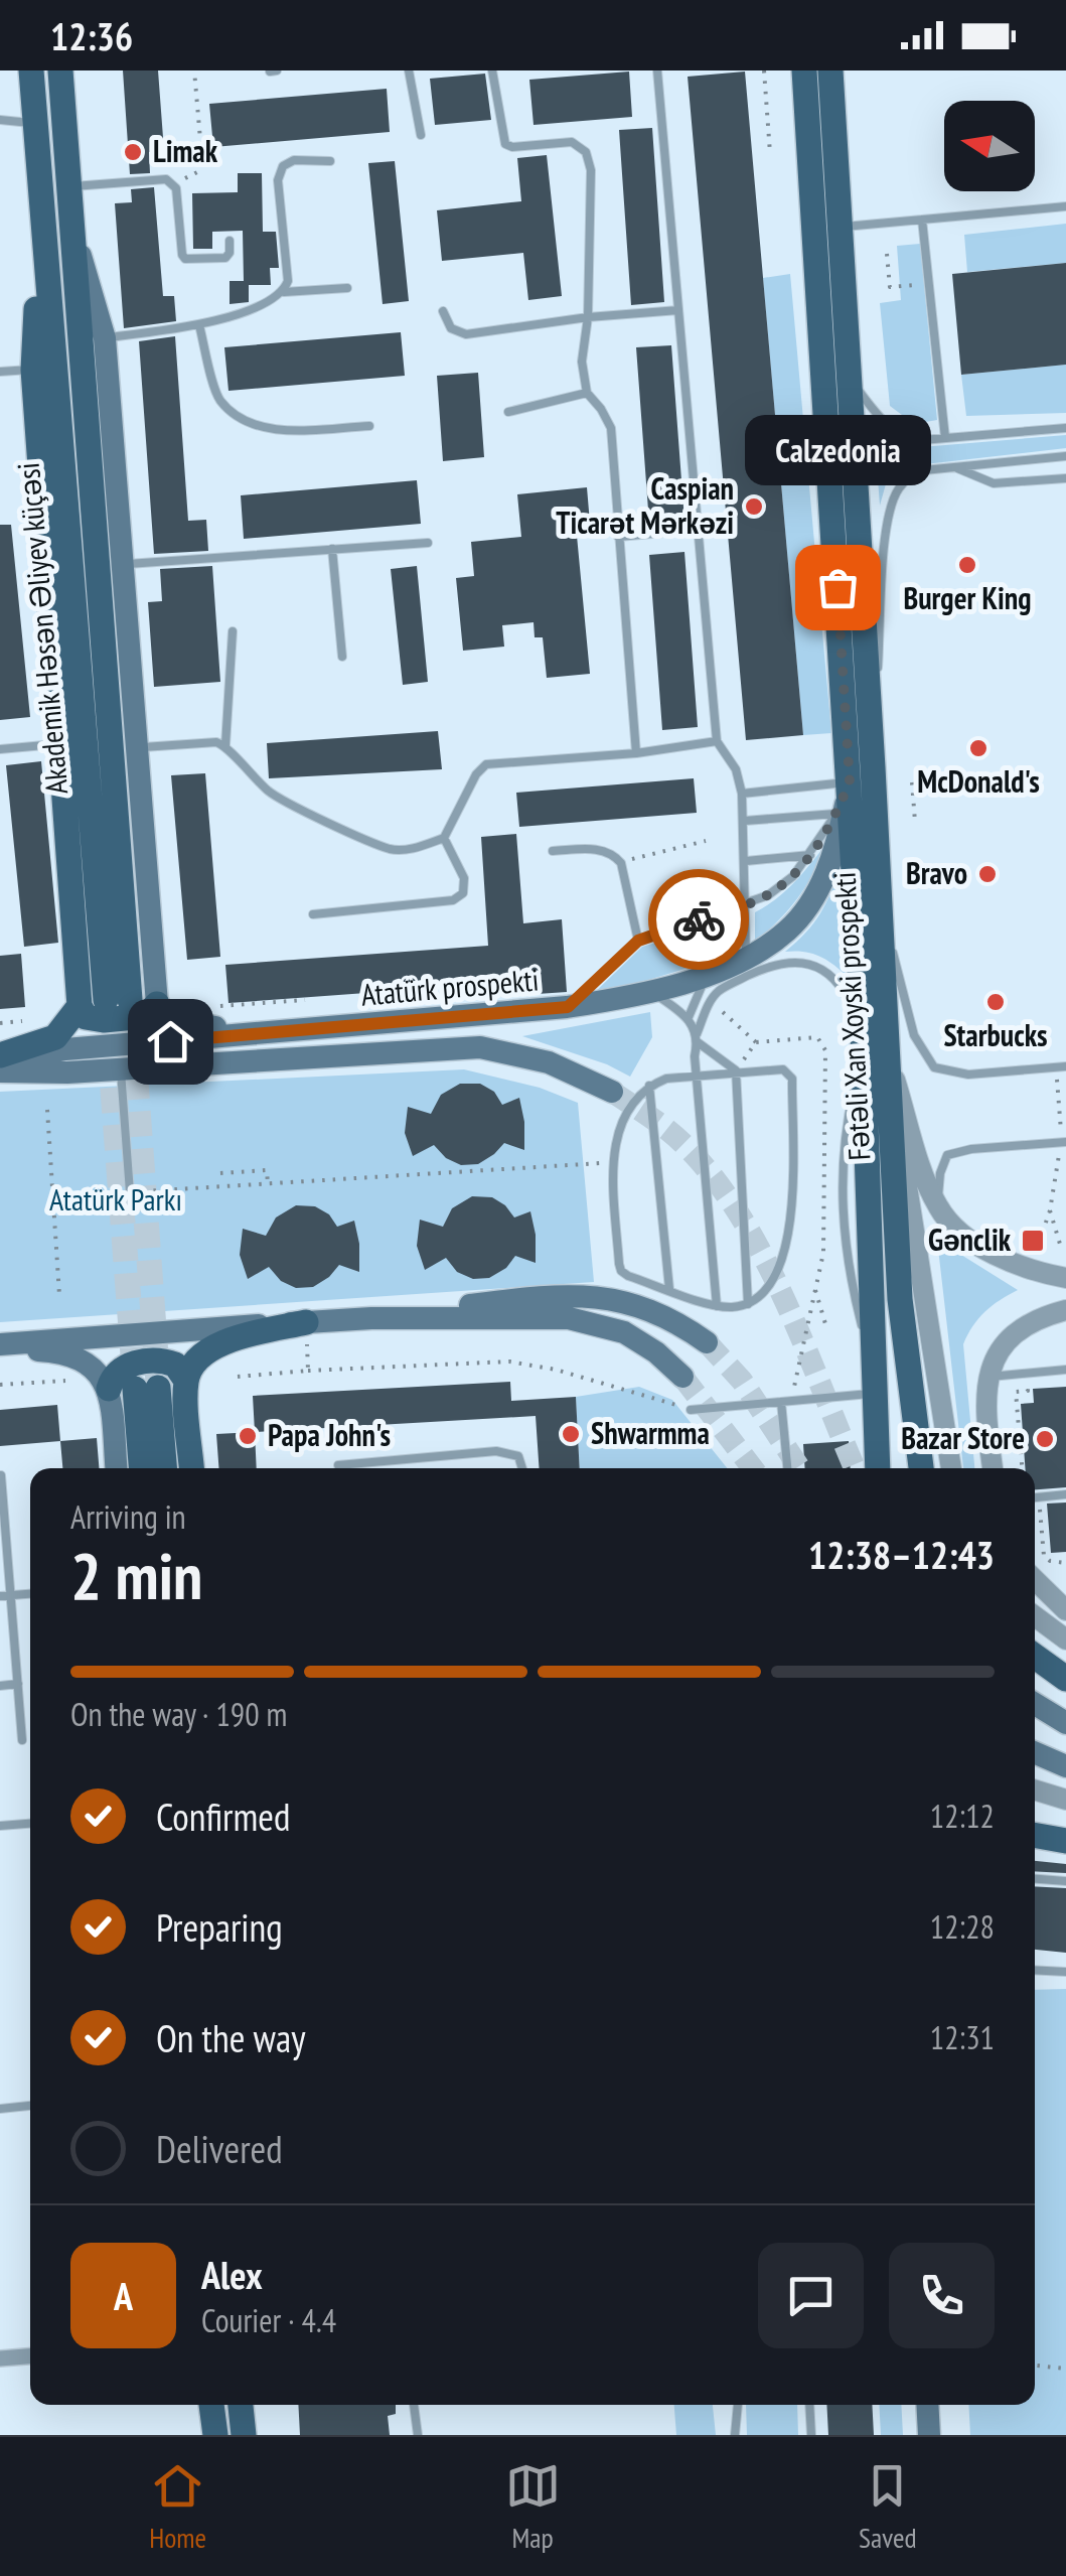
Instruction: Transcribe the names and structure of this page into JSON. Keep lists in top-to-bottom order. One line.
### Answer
{"streets":{"main road":["Akademik Həsən Əliyev küçəsi","Atatürk prospekti","Fətəli Xan Xoyski prospekti"]},"crossings":[["Atatürk prospekti","Fətəli Xan Xoyski prospekti"]],"parks":["Atatürk Parkı"],"places":{"other":["Limak","Caspian Ticarət Mərkəzi","Burger King","Calzedonia","McDonald's","Bravo","Starbucks","Shwarmma","Papa John's","Bazar Store"],"transit":["Gənclik"]},"north":"left","page":{"status":"12:36","bubble":"Calzedonia","heading":["2 min","Arriving in","12:38–12:43"],"panel":["Alex","Courier · 4.4"],"bar":"On the way · 190 m","list":[["Confirmed","12:12"],["Preparing","12:28"],["On the way","12:31"],"Delivered"],"round":"A","tabs":["Home","Map","Saved"]}}
